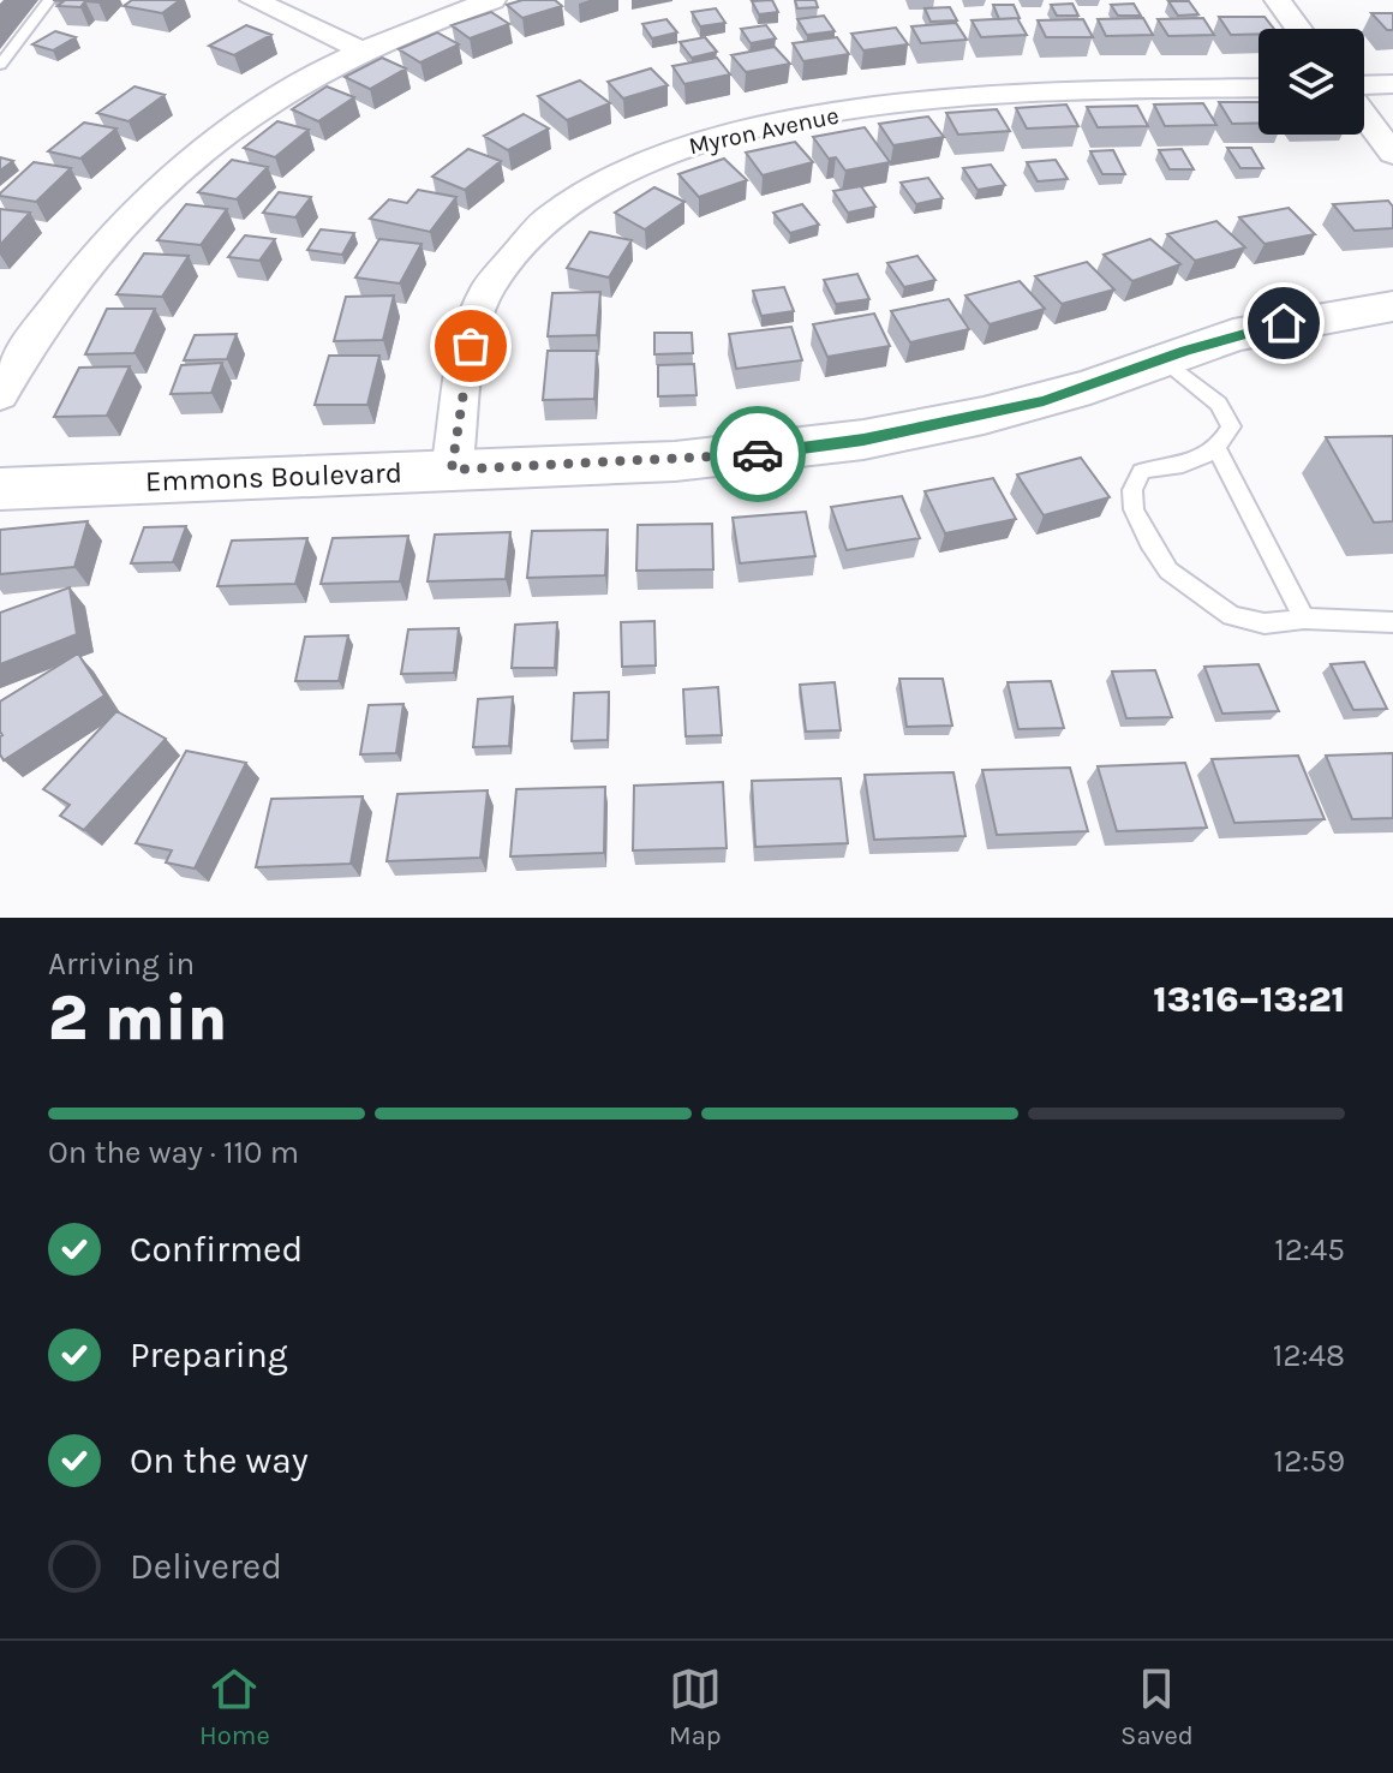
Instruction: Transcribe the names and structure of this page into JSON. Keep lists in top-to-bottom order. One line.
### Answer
{"streets":{"street":["Myron Avenue","Emmons Boulevard"]},"crossings":[["Myron Avenue","Emmons Boulevard"]],"page":{"heading":["2 min","Arriving in","13:16–13:21"],"bar":"On the way · 110 m","list":[["Confirmed","12:45"],["Preparing","12:48"],["On the way","12:59"],"Delivered"],"tabs":["Home","Map","Saved"]}}
